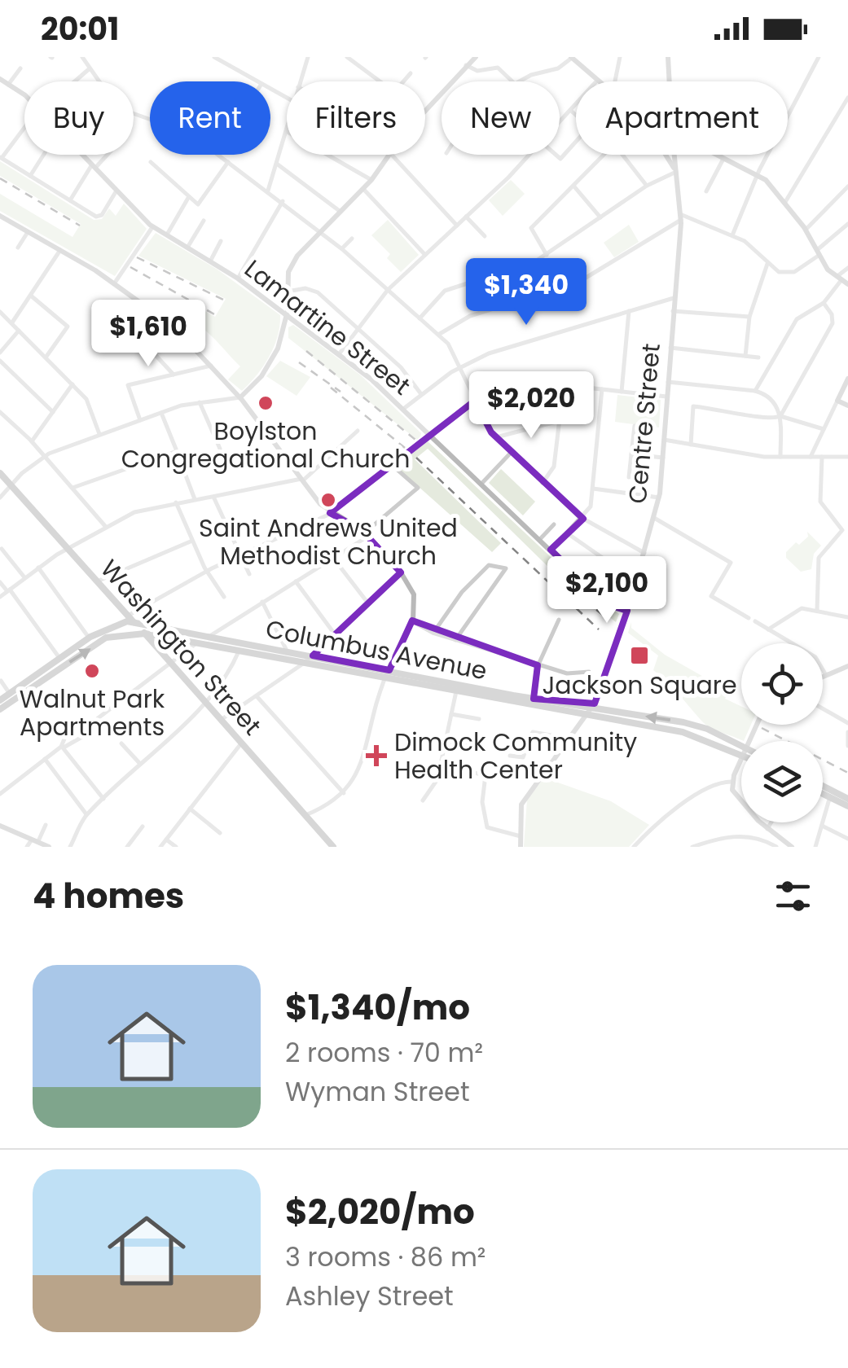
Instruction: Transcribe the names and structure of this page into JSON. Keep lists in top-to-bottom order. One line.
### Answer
{"streets":{"main road":["Washington Street","Columbus Avenue"],"street":["Lamartine Street","Centre Street"]},"crossings":[["Lamartine Street","Centre Street"],["Centre Street","Columbus Avenue"],["Washington Street","Columbus Avenue"]],"places":{"other":["Boylston Congregational Church","Saint Andrews United Methodist Church","Walnut Park Apartments"],"transit":["Jackson Square"],"health":["Dimock Community Health Center"]},"page":{"status":"20:01","chip":["Buy","Rent","Filters","New","Apartment"],"price":["$1,340","$1,610","$2,020","$2,100"],"heading":"4 homes","list":[{"name":"$1,340/mo","note":"2 rooms · 70 m² · Wyman Street"},{"name":"$2,020/mo","note":"3 rooms · 86 m² · Ashley Street"}]}}
